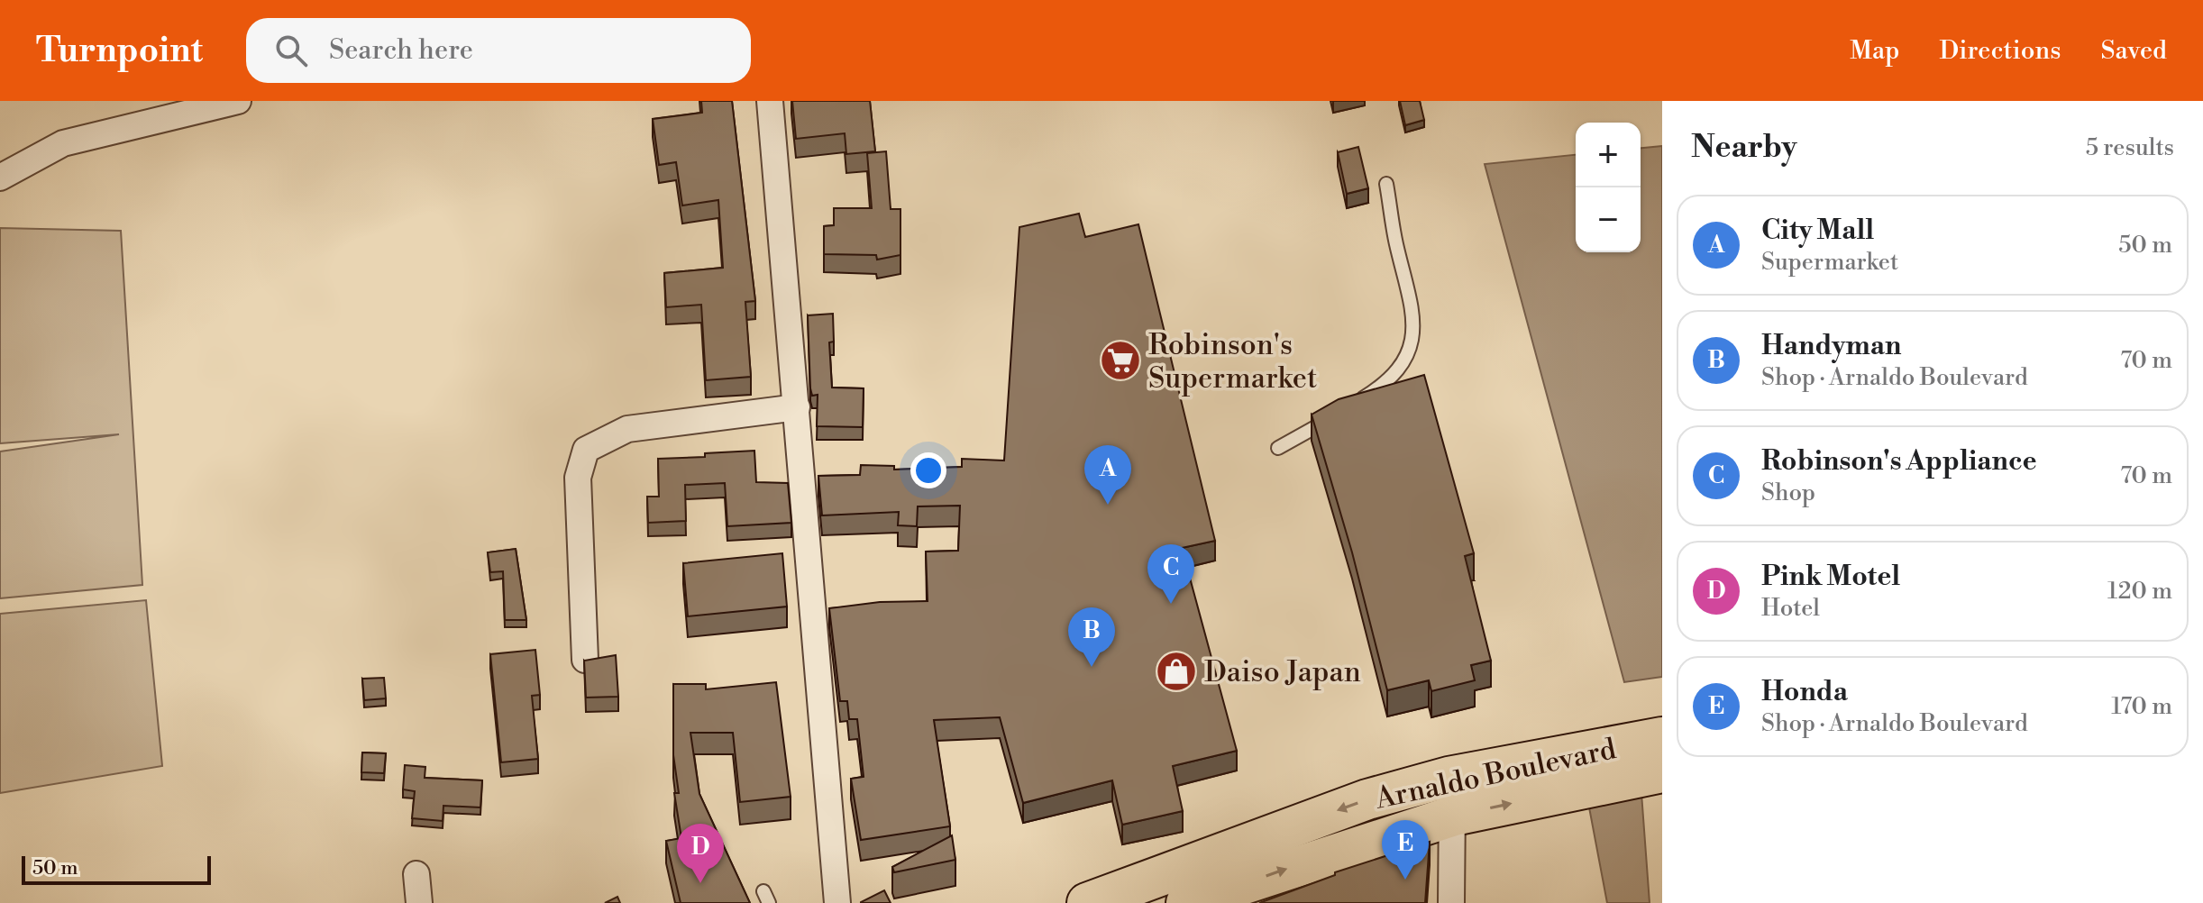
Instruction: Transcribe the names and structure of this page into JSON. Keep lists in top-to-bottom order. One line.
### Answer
{"streets":{"highway":["Arnaldo Boulevard"]},"places":{"supermarket":["Robinson's Supermarket"],"shop":["Daiso Japan"]},"scale_bar":"50 m","page":{"header":"Turnpoint","search":"Search here","nav":["Map","Directions","Saved"],"heading":["Nearby","5 results"],"map_buttons":["+","−"],"list":[{"mark":"A","name":"City Mall","note":"Supermarket","value":"50 m"},{"mark":"B","name":"Handyman","note":"Shop · Arnaldo Boulevard","value":"70 m"},{"mark":"C","name":"Robinson's Appliance","note":"Shop","value":"70 m"},{"mark":"D","name":"Pink Motel","note":"Hotel","value":"120 m"},{"mark":"E","name":"Honda","note":"Shop · Arnaldo Boulevard","value":"170 m"}],"pins":["A","C","B","E","D"],"scale":"50 m"}}
